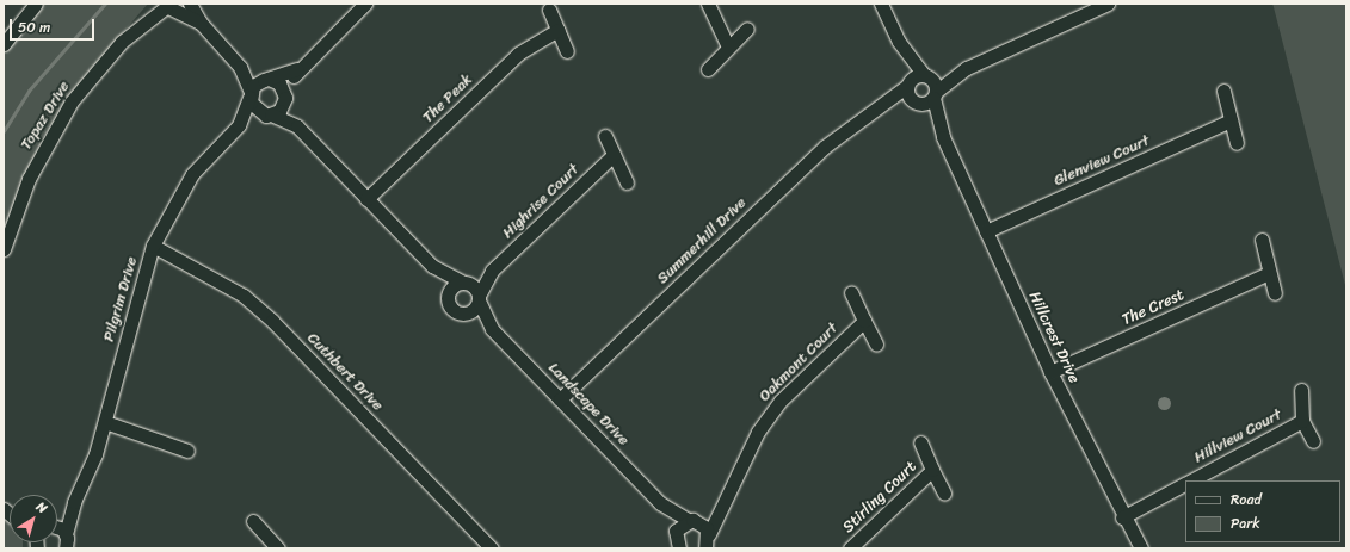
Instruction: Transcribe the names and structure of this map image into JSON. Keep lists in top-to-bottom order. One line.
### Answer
{"streets":{"street":["The Peak","Topaz Drive","Glenview Court","Highrise Court","Summerhill Drive","Pilgrim Drive","The Crest","Hillcrest Drive","Oakmont Court","Cuthbert Drive","Landscape Drive","Hillview Court","Stirling Court"]},"crossings":[["Glenview Court","Hillcrest Drive"],["Highrise Court","Landscape Drive"],["Summerhill Drive","Hillcrest Drive"],["Summerhill Drive","Landscape Drive"],["Pilgrim Drive","Cuthbert Drive"],["The Crest","Hillcrest Drive"],["Hillcrest Drive","Hillview Court"],["Oakmont Court","Landscape Drive"]],"legend":["Road","Park"],"scale_bar":"50 m","north":"top right"}
